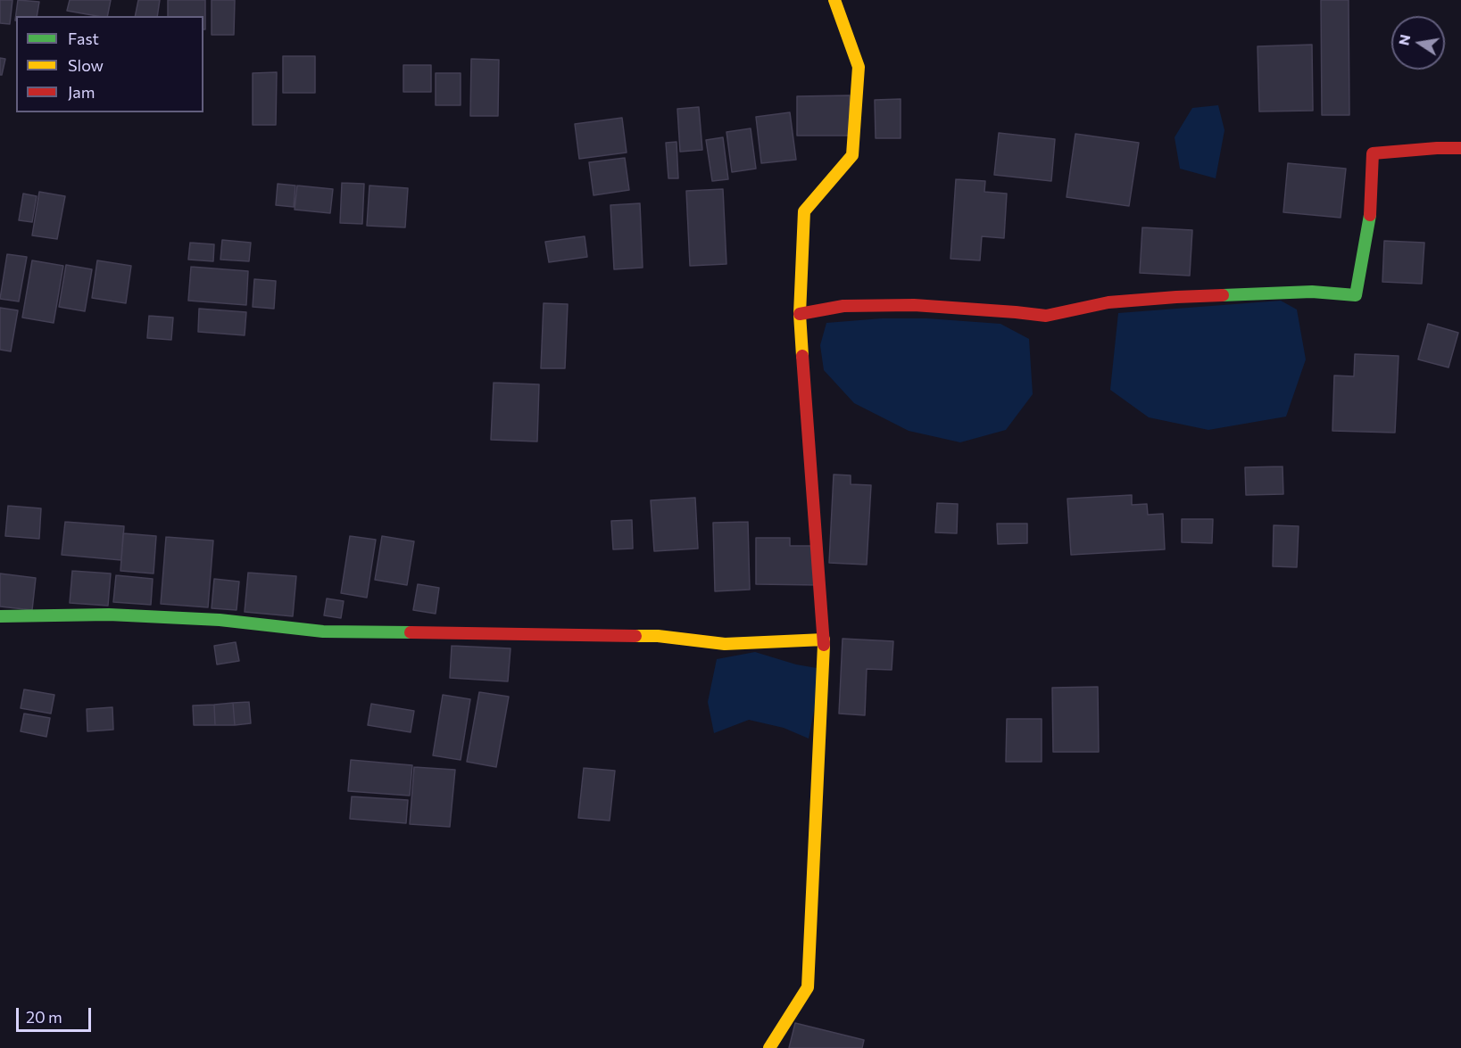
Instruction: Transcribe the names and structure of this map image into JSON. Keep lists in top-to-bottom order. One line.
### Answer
{"legend":["Fast","Slow","Jam"],"scale_bar":"20 m","north":"left"}
